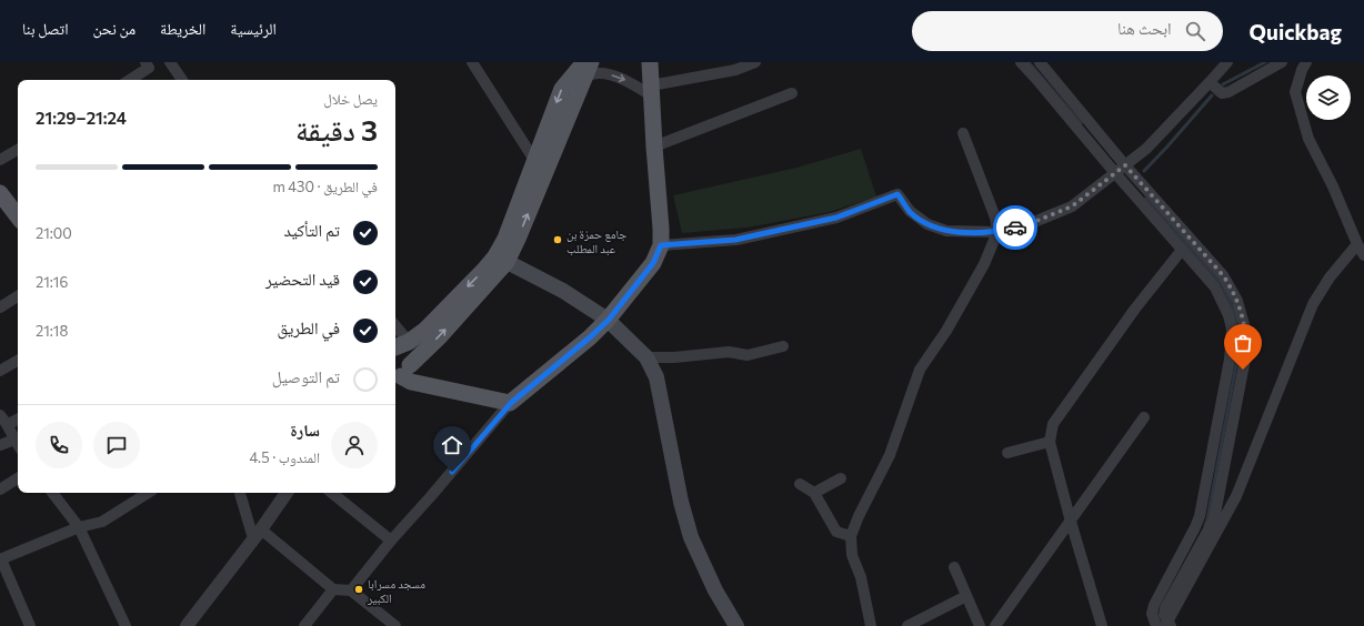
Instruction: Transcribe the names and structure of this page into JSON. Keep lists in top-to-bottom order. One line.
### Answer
{"places":["جامع حمزة بن عبد المطلب","مسجد مسرابا الكبير"],"page":{"header":"Quickbag","search":"ابحث هنا","nav":["الرئيسية","الخريطة","من نحن","اتصل بنا"],"heading":["3 دقيقة","يصل خلال","21:24–21:29"],"panel":["سارة","المندوب · 4.5"],"bar":"في الطريق · 430 m","list":[["تم التأكيد","21:00"],["قيد التحضير","21:16"],["في الطريق","21:18"],"تم التوصيل"]}}
